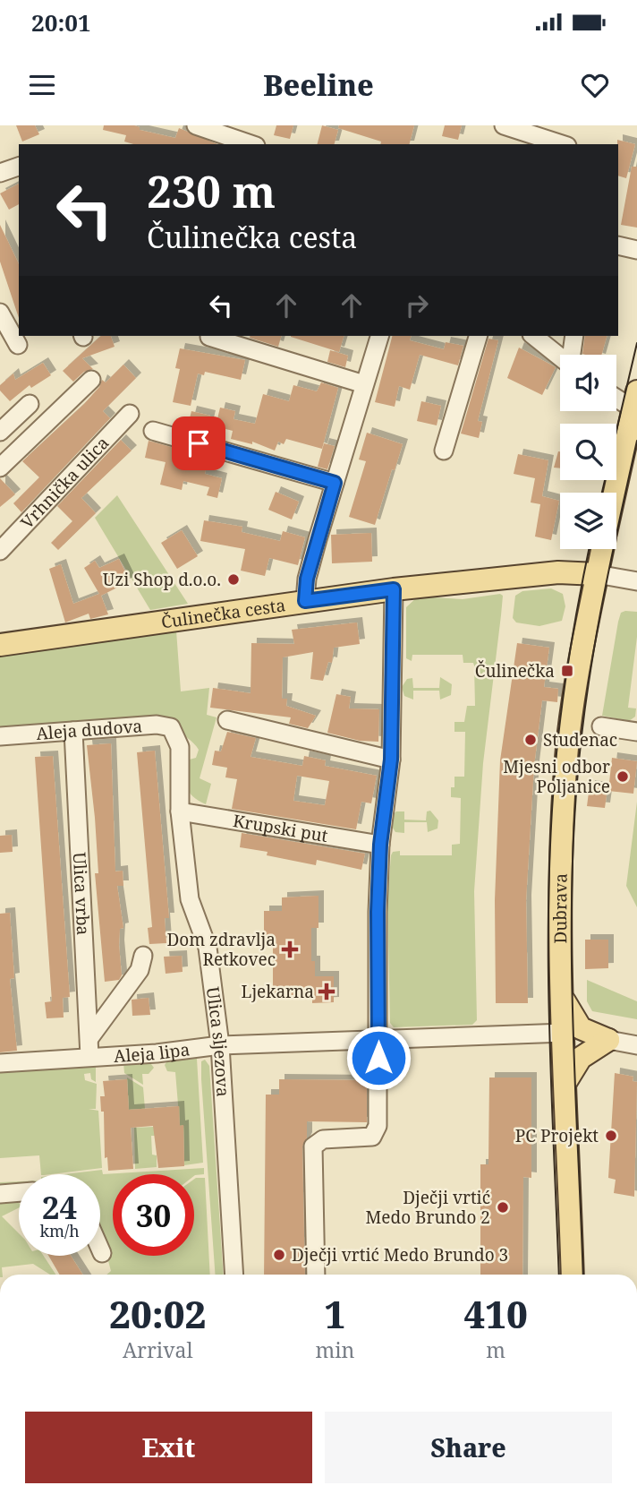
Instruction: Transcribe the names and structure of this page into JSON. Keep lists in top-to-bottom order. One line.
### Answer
{"streets":{"main road":["Čulinečka cesta","Dubrava"],"street":["Vrhnička ulica","Aleja dudova","Krupski put","Ulica vrba","Ulica sljezova","Aleja lipa"]},"crossings":[["Čulinečka cesta","Dubrava"],["Aleja dudova","Ulica vrba"],["Aleja dudova","Ulica sljezova"],["Krupski put","Ulica sljezova"],["Ulica vrba","Aleja lipa"],["Dubrava","Aleja lipa"],["Ulica sljezova","Aleja lipa"]],"places":{"other":["Uzi Shop d.o.o.","Studenac","Mjesni odbor Poljanice","PC Projekt","Dječji vrtić Medo Brundo 2","Dječji vrtić Medo Brundo 3"],"transit":["Čulinečka"],"health":["Dom zdravlja Retkovec","Ljekarna"]},"page":{"status":"20:01","header":"Beeline","turn":["230 m","Čulinečka cesta"],"speed":"24 km/h","limit":"30","eta":["20:02","Arrival","1","min","410","m"],"buttons":["Exit","Share"]}}
